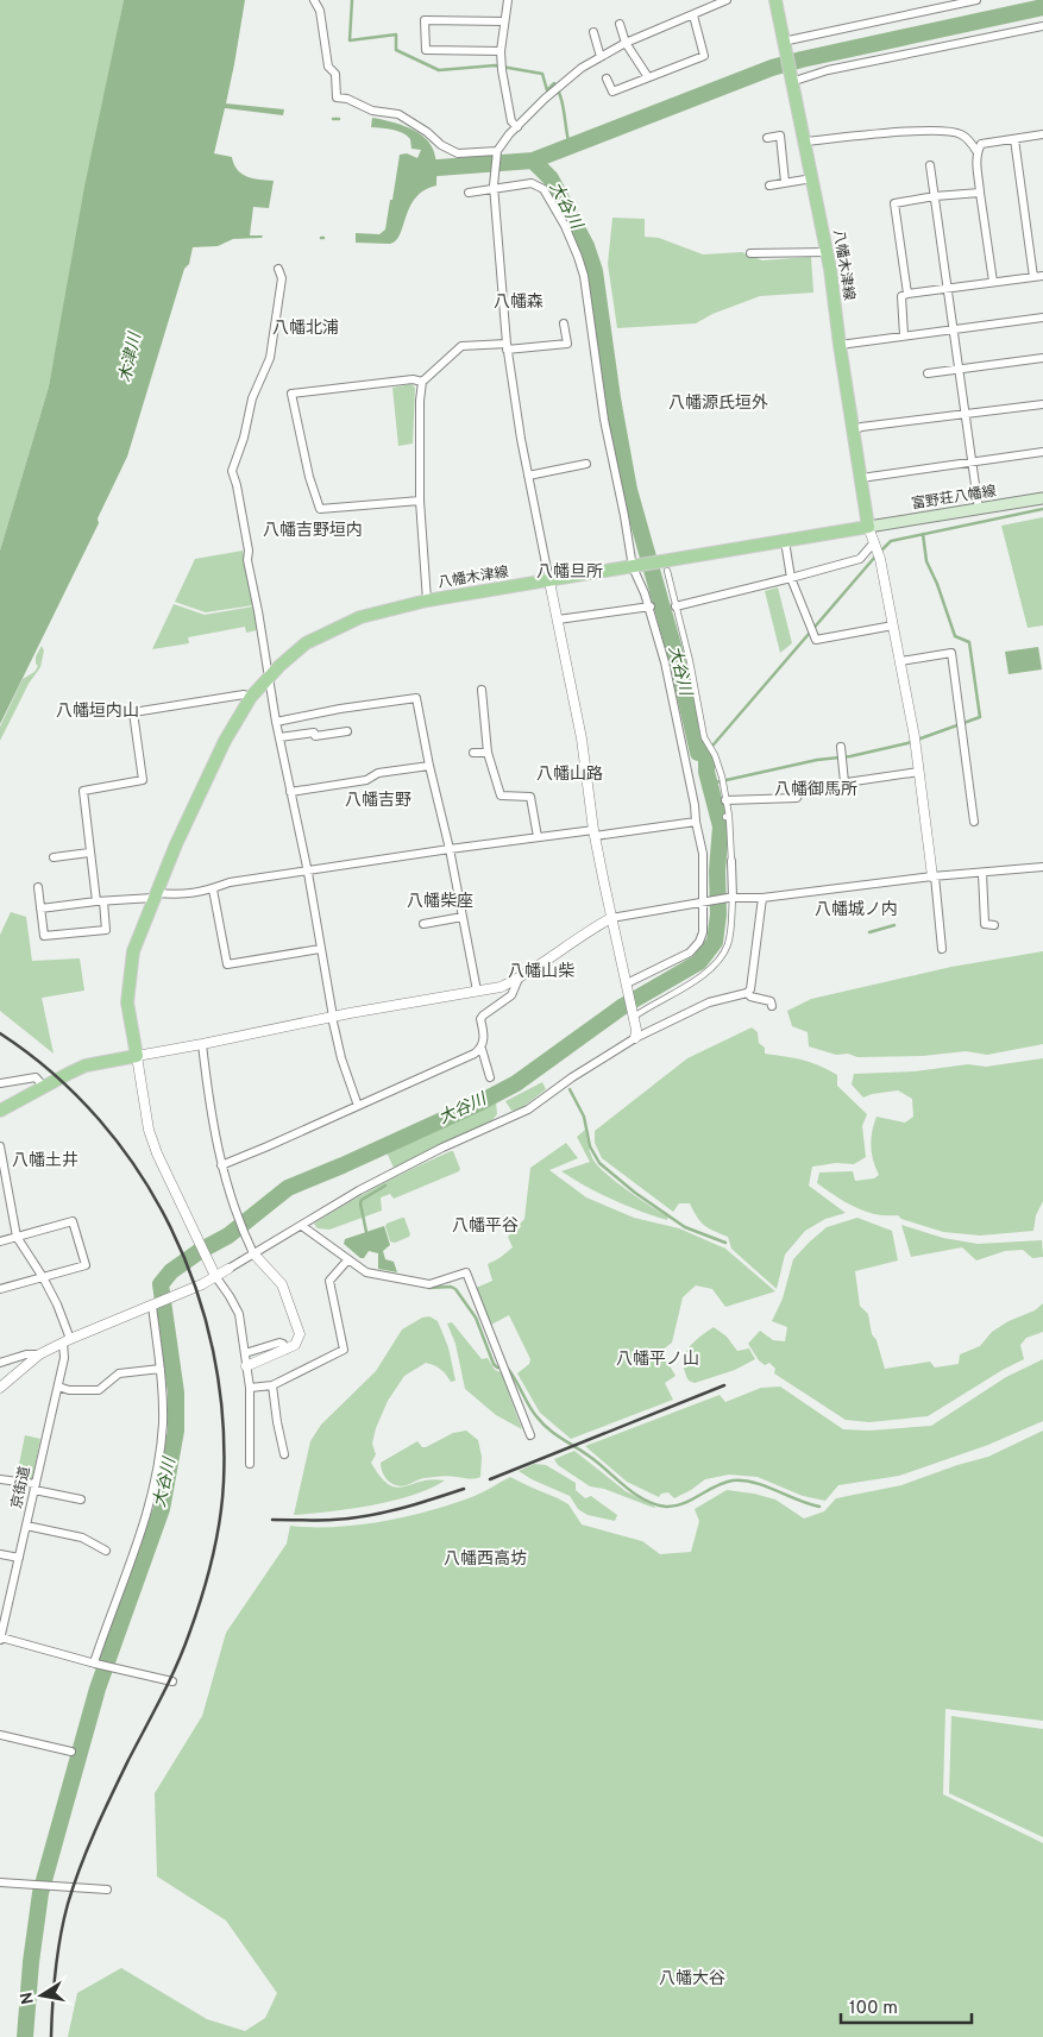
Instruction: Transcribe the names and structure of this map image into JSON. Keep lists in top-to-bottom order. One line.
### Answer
{"streets":{"main road":["八幡木津線","富野荘八幡線"],"street":["京街道"]},"crossings":[["八幡木津線","富野荘八幡線"]],"districts":["八幡森","八幡北浦","八幡源氏垣外","八幡吉野垣内","八幡旦所","八幡垣内山","八幡山路","八幡御馬所","八幡吉野","八幡柴座","八幡城ノ内","八幡山柴","八幡土井","八幡平谷","八幡平ノ山","八幡西高坊","八幡大谷"],"water":["大谷川","木津川"],"scale_bar":"100 m","north":"left"}
